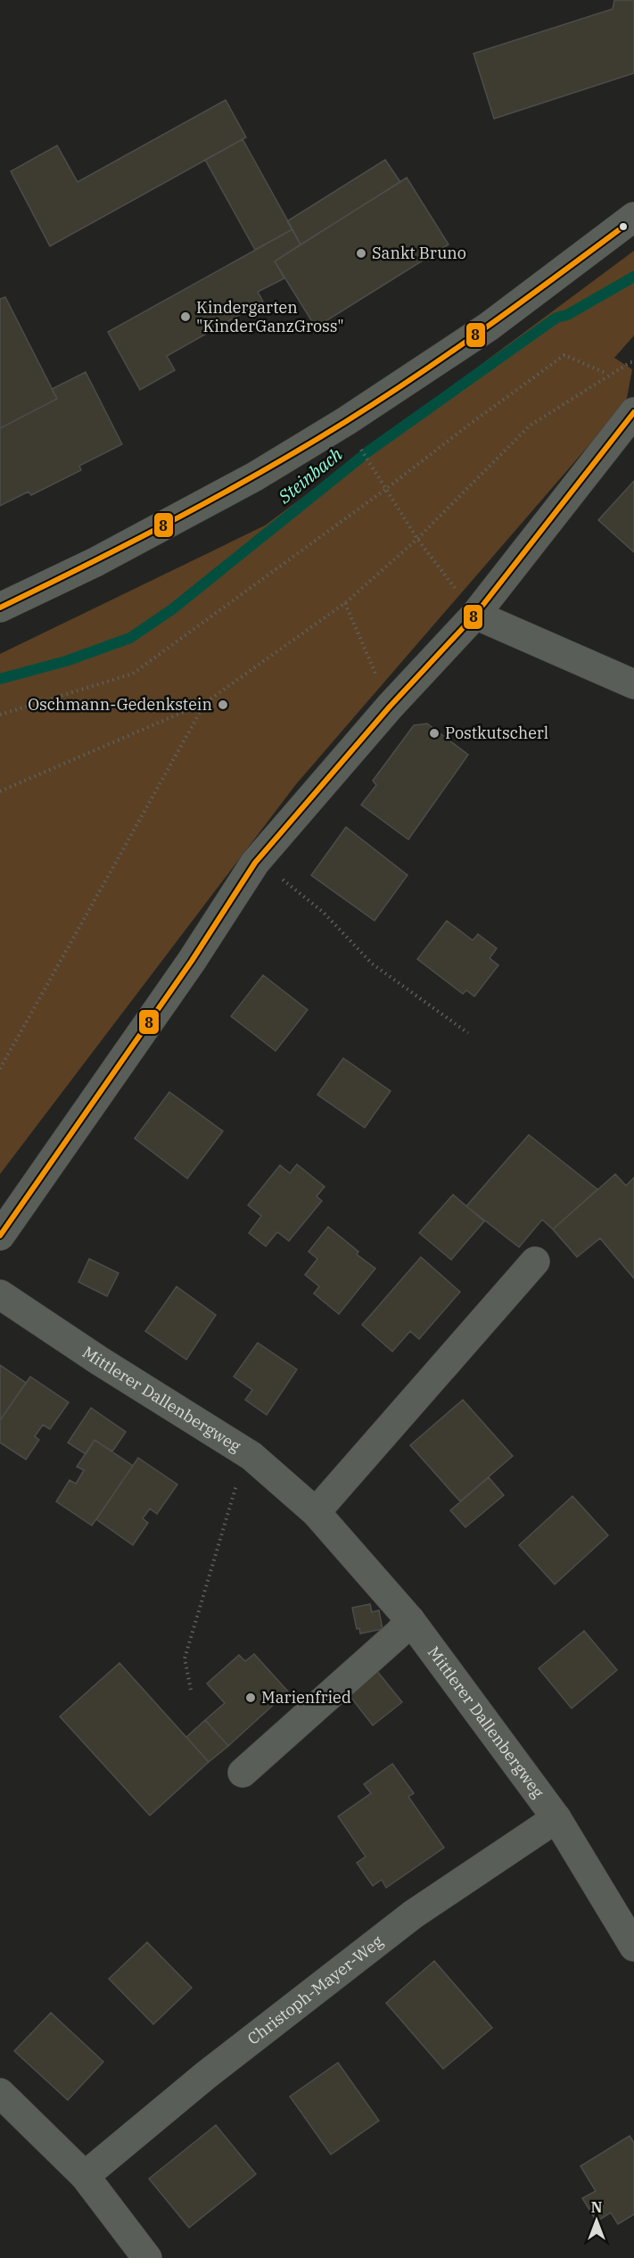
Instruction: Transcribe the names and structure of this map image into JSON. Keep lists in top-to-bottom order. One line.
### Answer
{"streets":{"street":["Mittlerer Dallenbergweg","Christoph-Mayer-Weg"]},"crossings":[["Mittlerer Dallenbergweg","Christoph-Mayer-Weg"]],"water":["Steinbach"],"places":["Sankt Bruno","Kindergarten \"KinderGanzGross\"","Oschmann-Gedenkstein","Postkutscherl","Marienfried"],"lines":["transit line 8"],"north":"top"}
